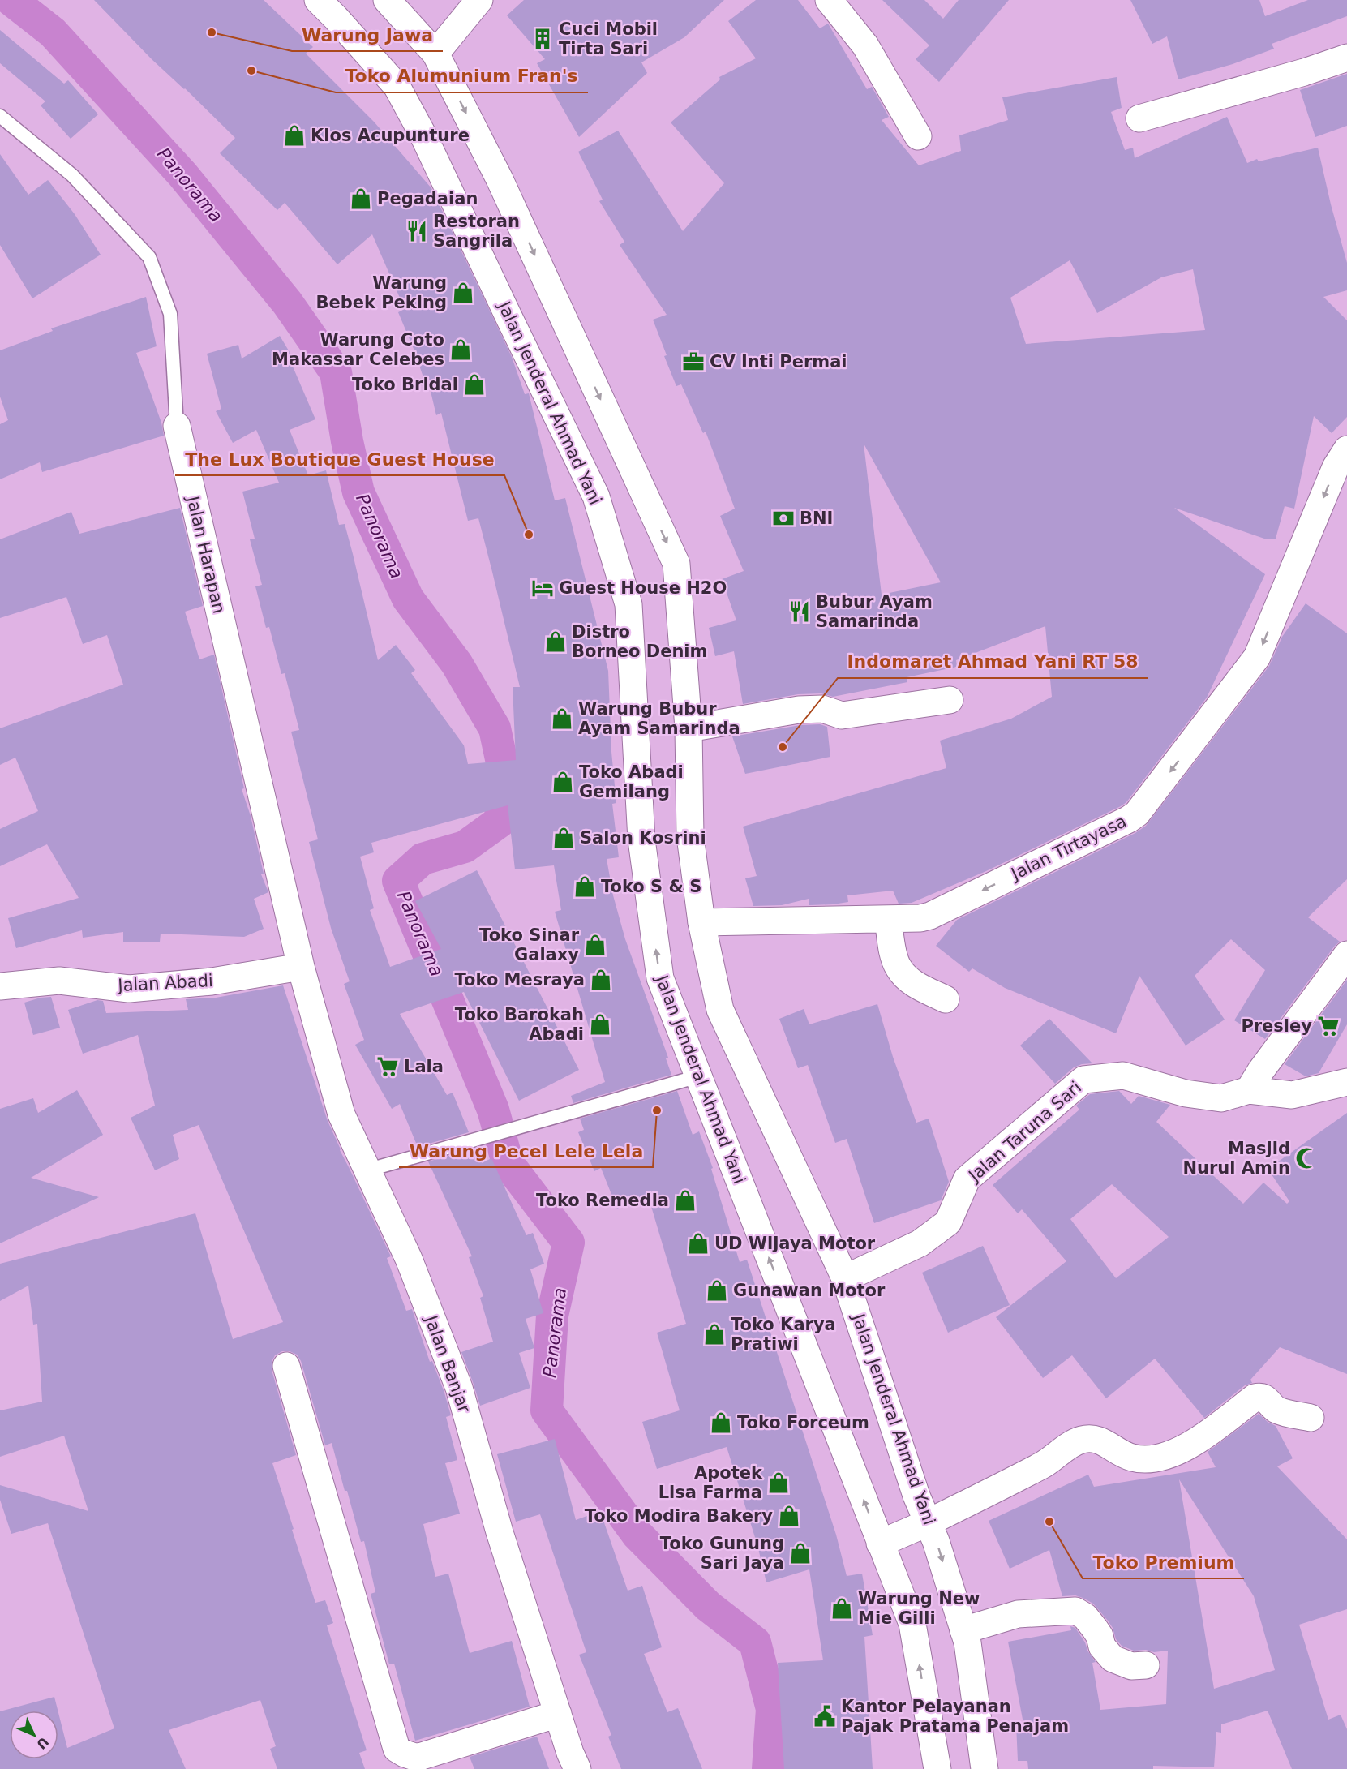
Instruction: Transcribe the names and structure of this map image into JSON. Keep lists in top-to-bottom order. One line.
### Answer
{"streets":{"street":["Jalan Jenderal Ahmad Yani","Jalan Harapan","Jalan Tirtayasa","Jalan Abadi","Jalan Taruna Sari","Jalan Banjar"]},"crossings":[["Jalan Jenderal Ahmad Yani","Jalan Tirtayasa"],["Jalan Jenderal Ahmad Yani","Jalan Taruna Sari"],["Jalan Harapan","Jalan Abadi"],["Jalan Harapan","Jalan Banjar"],["Jalan Abadi","Jalan Banjar"]],"one_way":["Jalan Tirtayasa"],"water":["Panorama"],"places":{"other":["Warung Jawa","Toko Alumunium Fran's","The Lux Boutique Guest House","Indomaret Ahmad Yani RT 58","Warung Pecel Lele Lela","Toko Premium"],"building":["Cuci Mobil Tirta Sari"],"shop":["Kios Acupunture","Pegadaian","Warung Bebek Peking","Warung Coto Makassar Celebes","Toko Bridal","Distro Borneo Denim","Warung Bubur Ayam Samarinda","Toko Abadi Gemilang","Salon Kosrini","Toko S & S","Toko Sinar Galaxy","Toko Mesraya","Toko Barokah Abadi","Toko Remedia","UD Wijaya Motor","Gunawan Motor","Toko Karya Pratiwi","Toko Forceum","Apotek Lisa Farma","Toko Modira Bakery","Toko Gunung Sari Jaya","Warung New Mie Gilli"],"restaurant":["Restoran Sangrila","Bubur Ayam Samarinda"],"office":["CV Inti Permai"],"bank":["BNI"],"hotel":["Guest House H2O"],"supermarket":["Presley","Lala"],"mosque":["Masjid Nurul Amin"],"public building":["Kantor Pelayanan Pajak Pratama Penajam"]},"north":"bottom right"}
